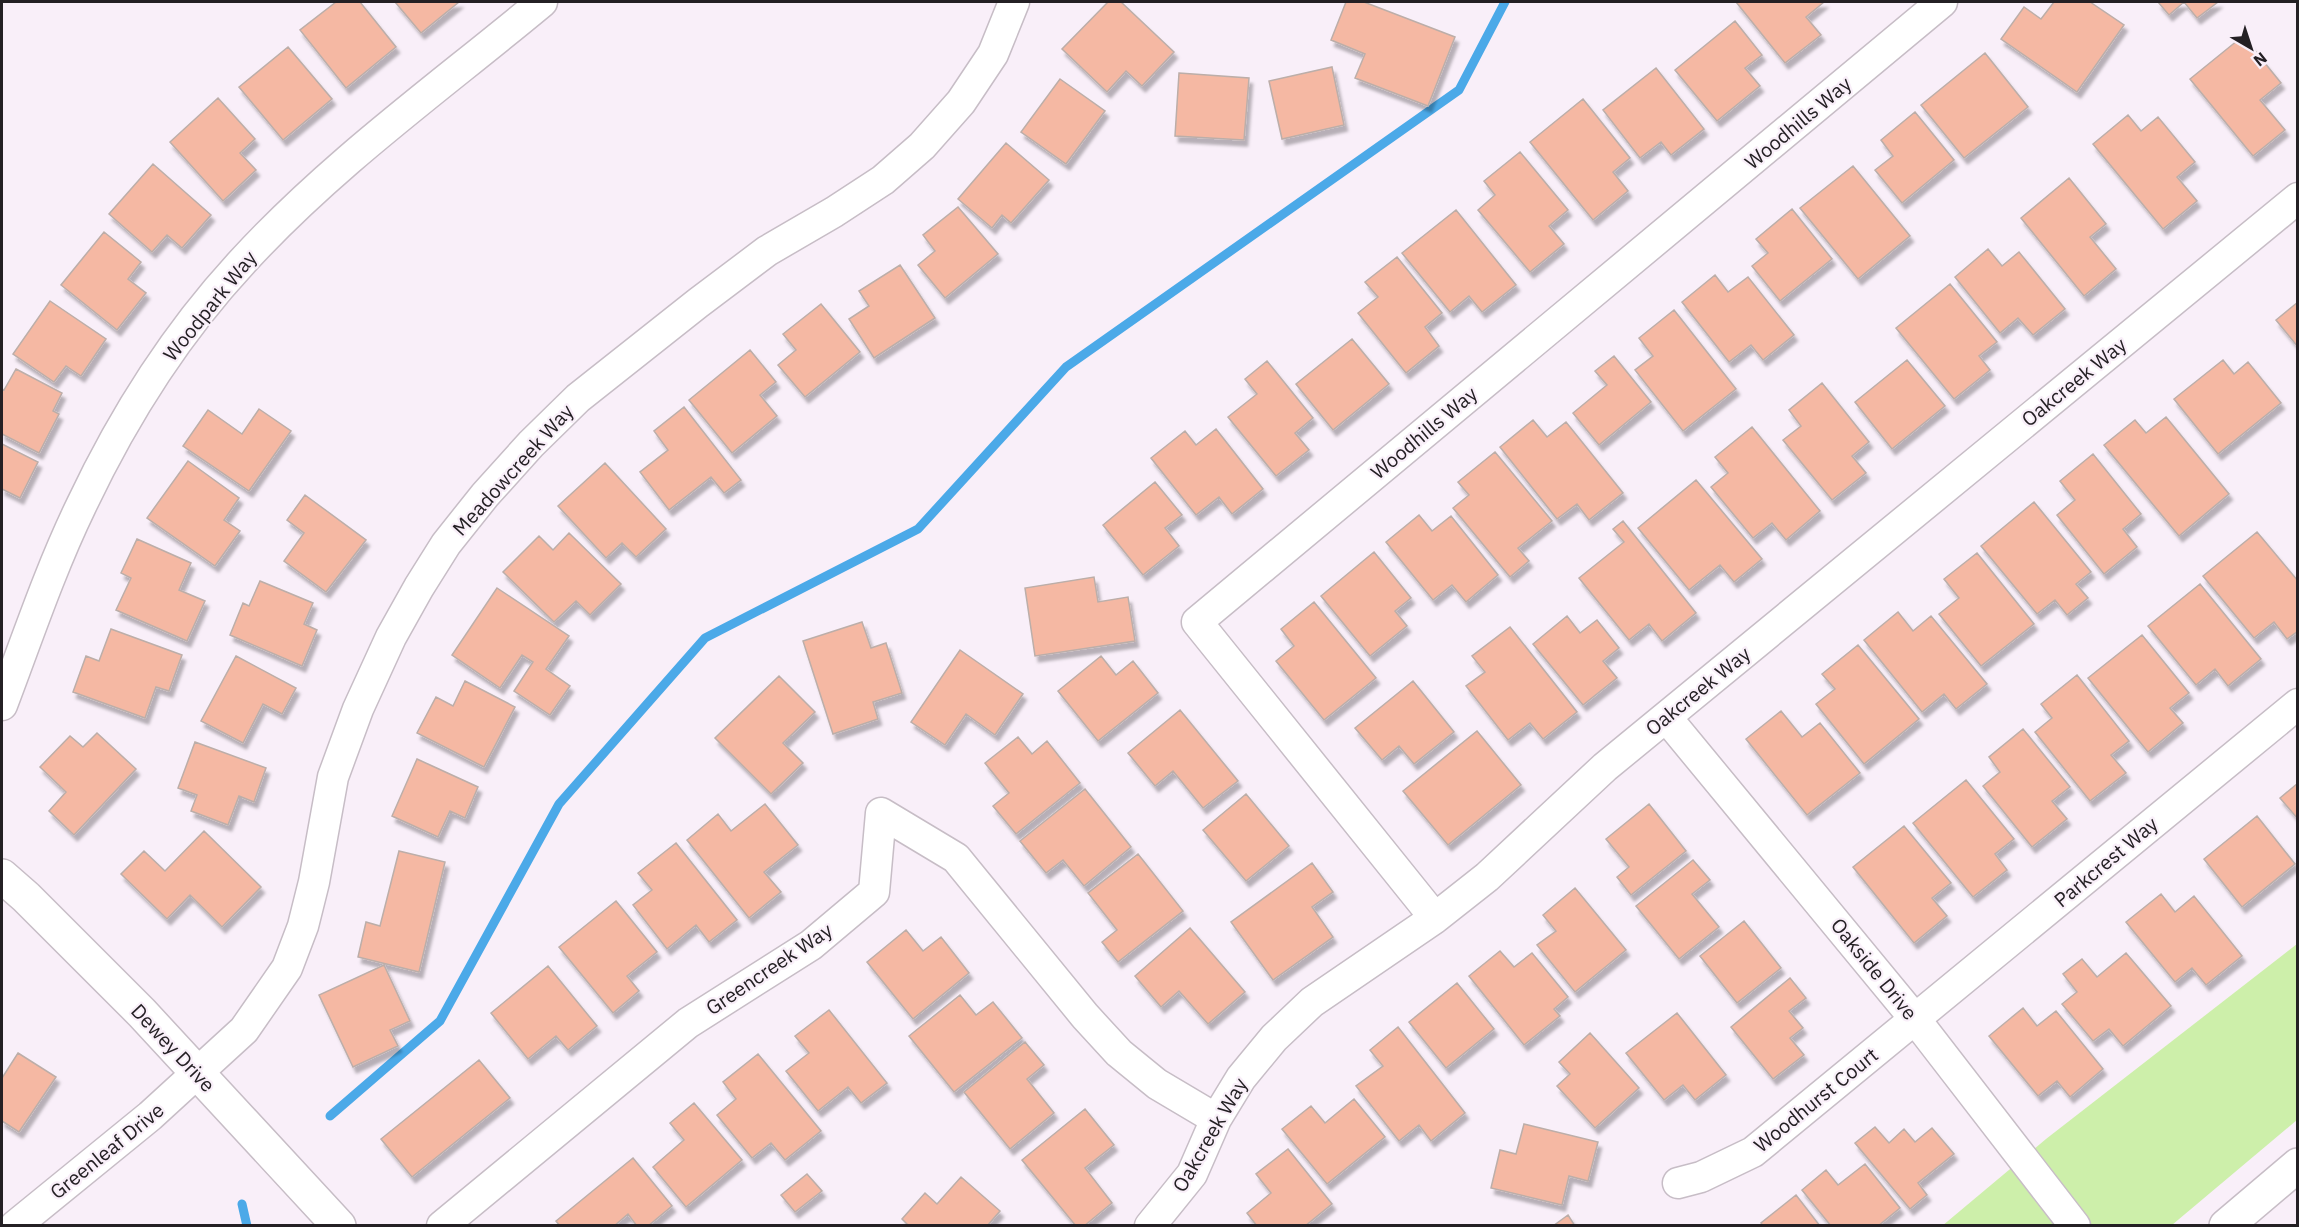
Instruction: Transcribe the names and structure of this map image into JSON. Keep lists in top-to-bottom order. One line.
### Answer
{"streets":{"main road":["Dewey Drive"],"street":["Woodhills Way","Woodpark Way","Oakcreek Way","Meadowcreek Way","Parkcrest Way","Greencreek Way","Oakside Drive","Woodhurst Court","Greenleaf Drive"]},"crossings":[["Woodhills Way","Oakcreek Way"],["Oakcreek Way","Greencreek Way"],["Oakcreek Way","Oakside Drive"],["Meadowcreek Way","Dewey Drive"],["Meadowcreek Way","Greenleaf Drive"],["Parkcrest Way","Oakside Drive"],["Parkcrest Way","Woodhurst Court"],["Oakside Drive","Woodhurst Court"],["Dewey Drive","Greenleaf Drive"]],"north":"bottom right"}
